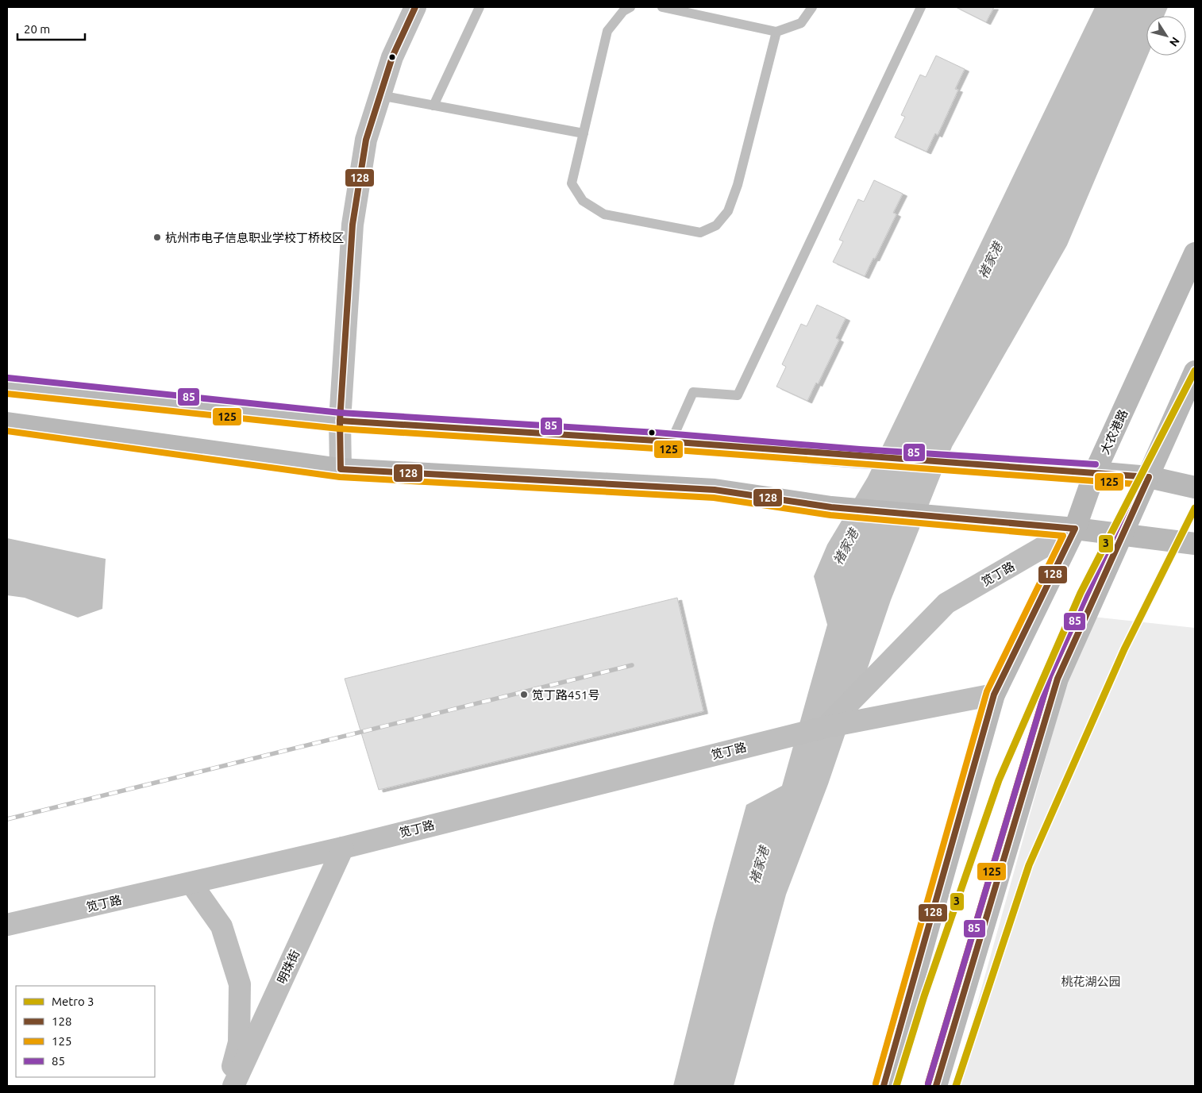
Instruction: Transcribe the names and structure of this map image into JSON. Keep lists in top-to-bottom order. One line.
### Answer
{"streets":{"main road":["大农港路"],"street":["笕丁路","明珠街"]},"crossings":[["大农港路","笕丁路"],["笕丁路","明珠街"]],"water":["褚家港"],"parks":["桃花湖公园"],"places":["杭州市电子信息职业学校丁桥校区","笕丁路451号"],"lines":["transit line 128","metro line 3","transit line 85","transit line 125"],"legend":["Metro 3","128","125","85"],"scale_bar":"20 m","north":"bottom right"}
